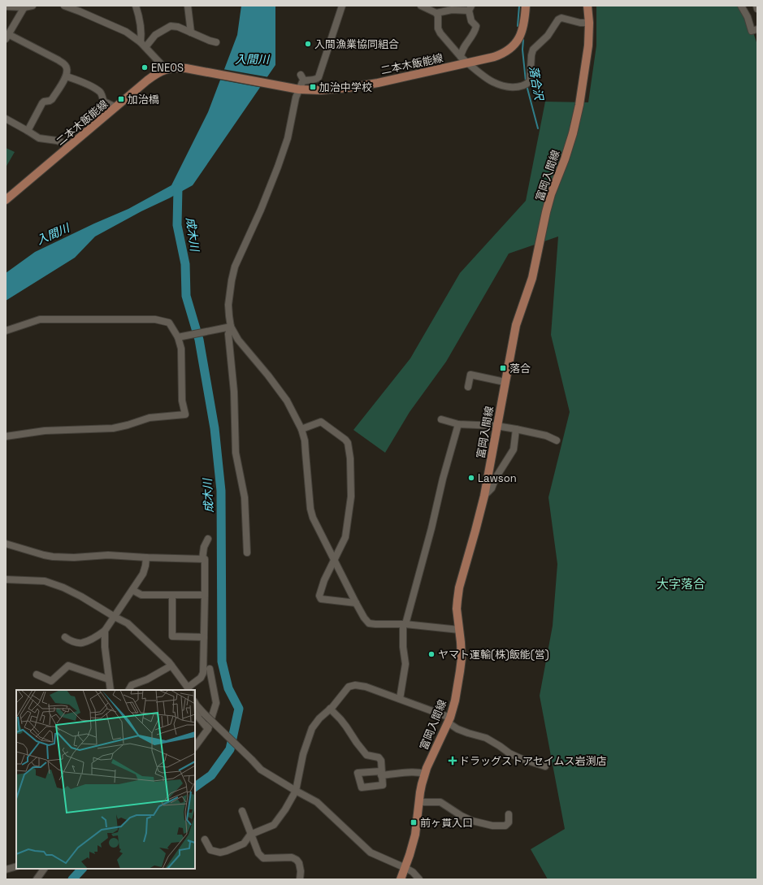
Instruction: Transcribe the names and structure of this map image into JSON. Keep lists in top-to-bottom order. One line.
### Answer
{"streets":{"main road":["二本木飯能線","富岡入間線"]},"districts":["大字落合"],"water":["入間川","落合沢","成木川"],"places":{"other":["入間漁業協同組合","ENEOS","Lawson","ヤマト運輸(株)飯能(営)"],"transit":["加治中学校","加治橋","落合","前ヶ貫入口"],"health":["ドラッグストアセイムス岩渕店"]}}
